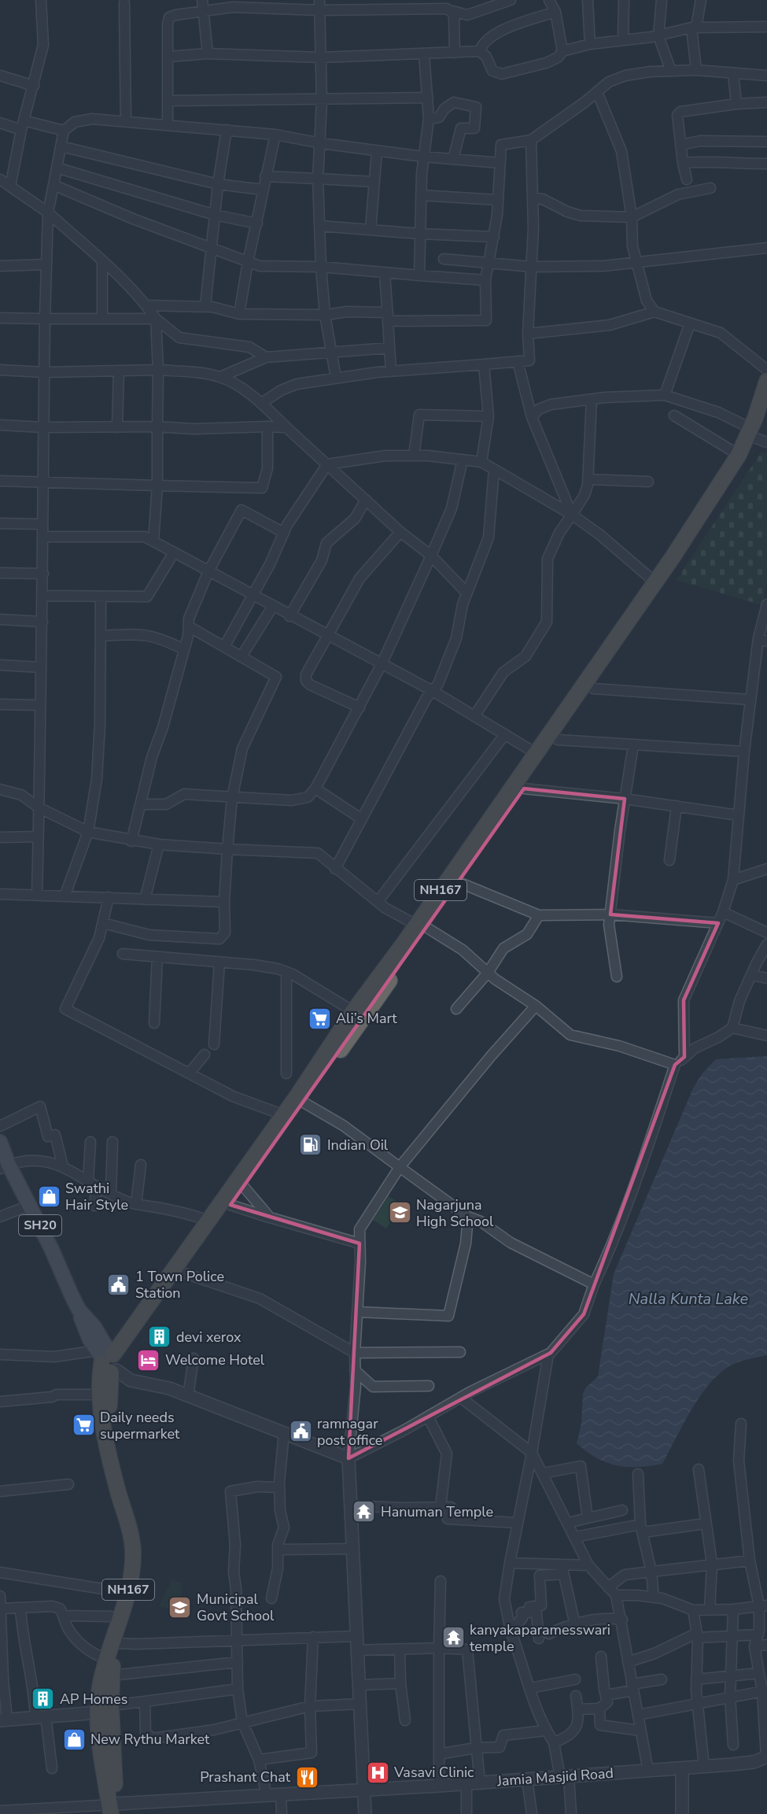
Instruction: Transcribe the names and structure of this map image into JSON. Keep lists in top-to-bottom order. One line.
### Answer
{"streets":{"highway":["NH167"],"main road":["SH20"],"street":["Jamia Masjid Road"]},"crossings":[["NH167","SH20"],["NH167","Jamia Masjid Road"]],"water":["Nalla Kunta Lake"],"places":{"supermarket":["Ali’s Mart","Daily needs supermarket"],"fuel station":["Indian Oil"],"shop":["Swathi Hair Style","New Rythu Market"],"school or university":["Nagarjuna High School","Municipal Govt School"],"public building":["1 Town Police Station","ramnagar post office"],"building":["devi xerox","AP Homes"],"hotel":["Welcome Hotel"],"temple":["Hanuman Temple","kanyakaparamesswari temple"],"hospital":["Vasavi Clinic"],"restaurant":["Prashant Chat"]}}
